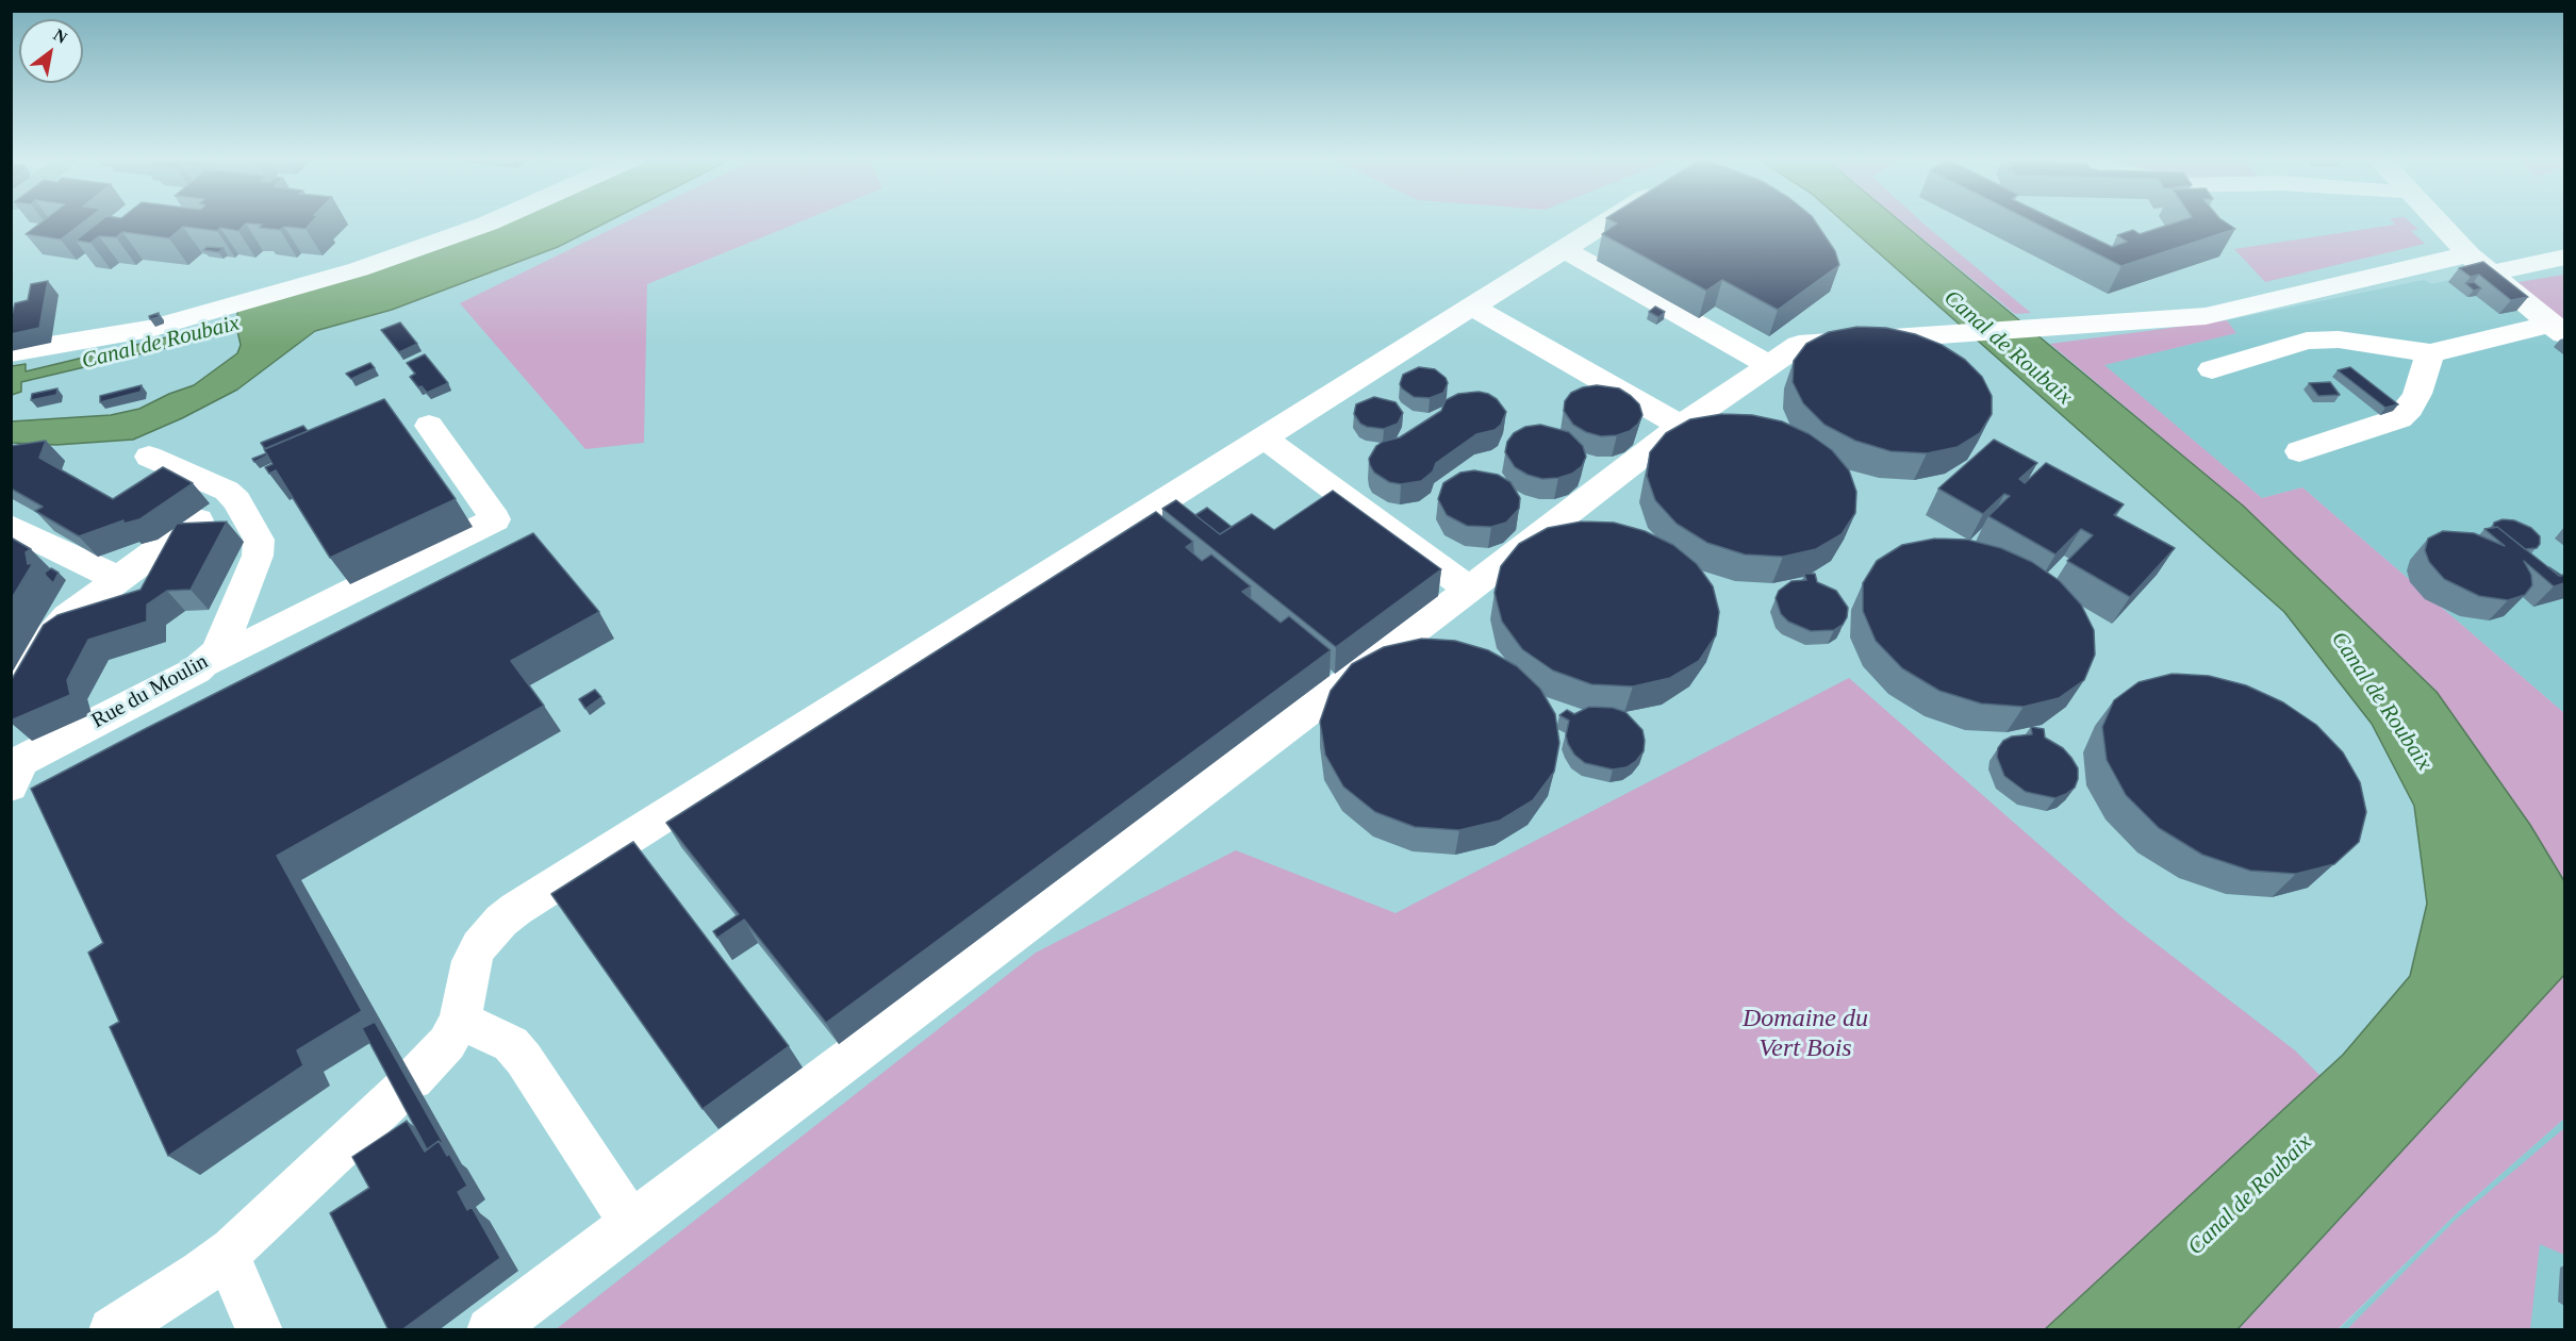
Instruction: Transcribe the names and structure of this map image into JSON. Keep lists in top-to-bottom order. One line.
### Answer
{"streets":{"street":["Rue du Moulin"]},"water":["Canal de Roubaix"],"parks":["Domaine du Vert Bois"],"north":"top right"}
